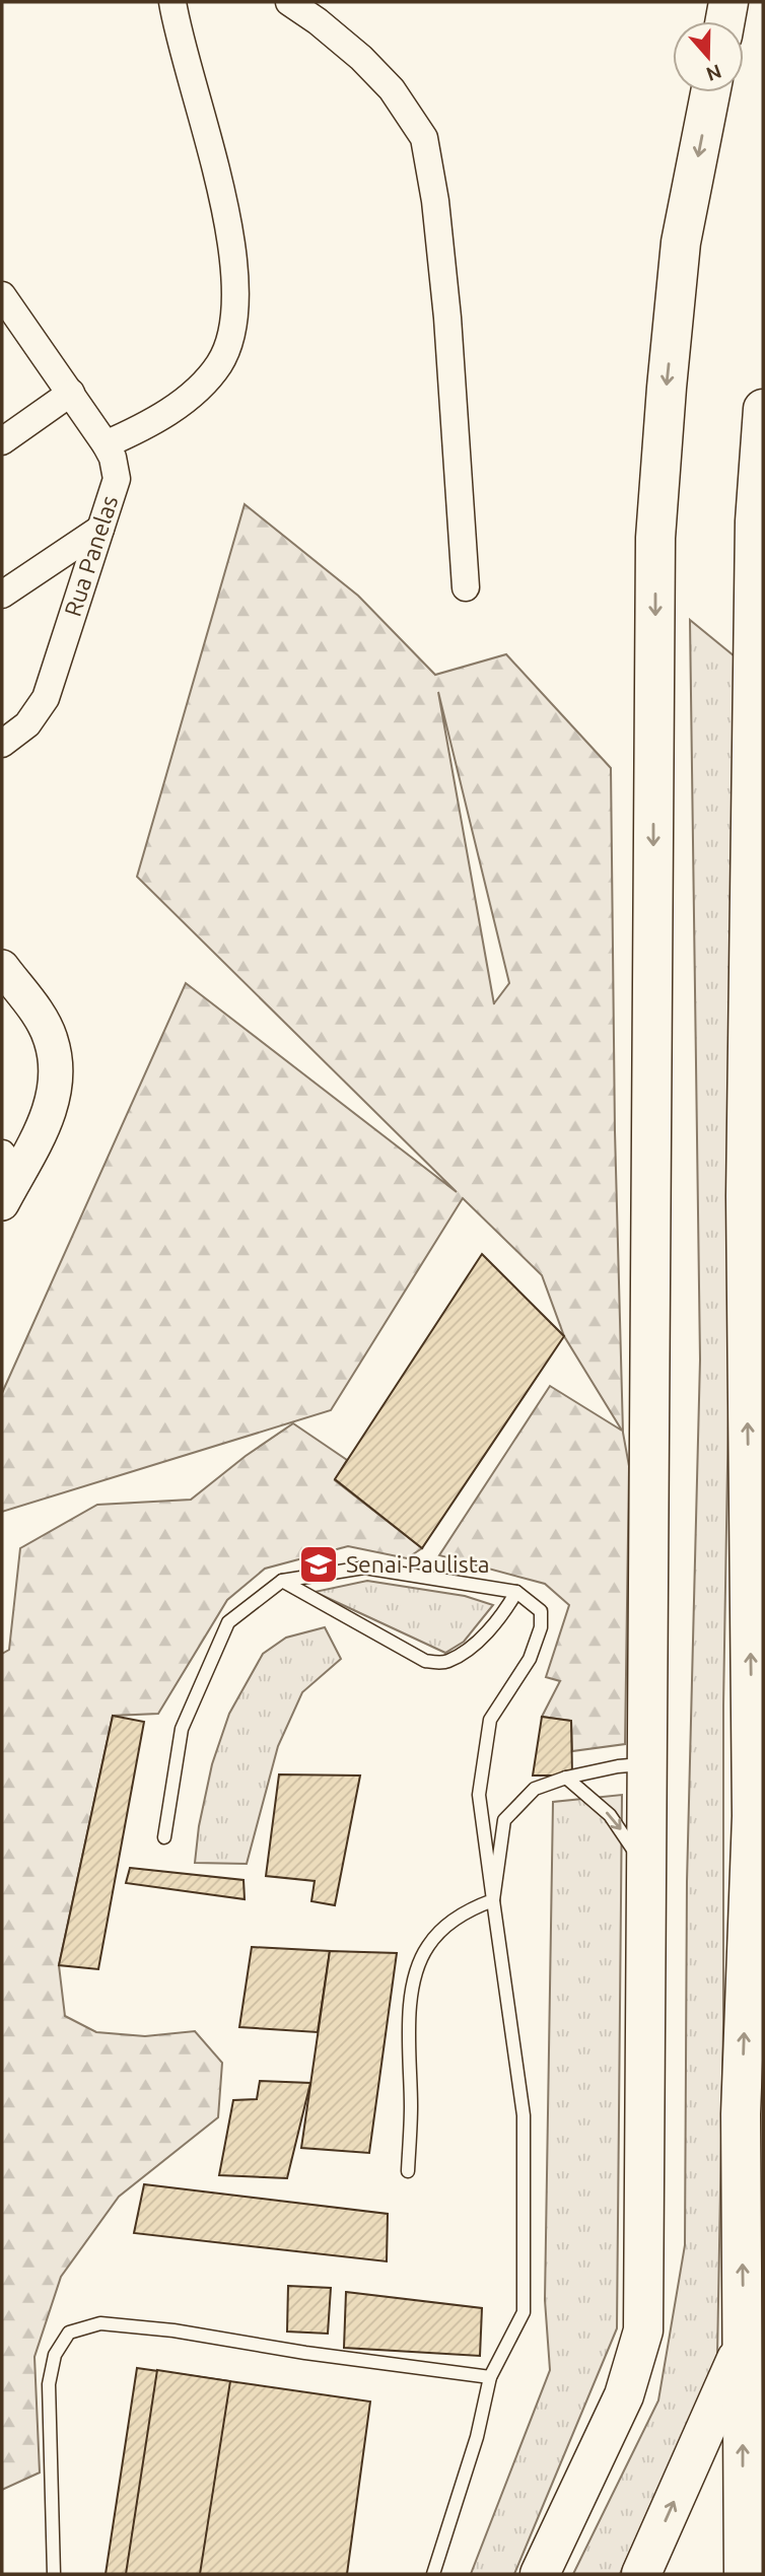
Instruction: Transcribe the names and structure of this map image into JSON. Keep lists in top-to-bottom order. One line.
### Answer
{"streets":{"street":["Rua Panelas"]},"places":{"school or university":["Senai Paulista"]},"north":"bottom"}
